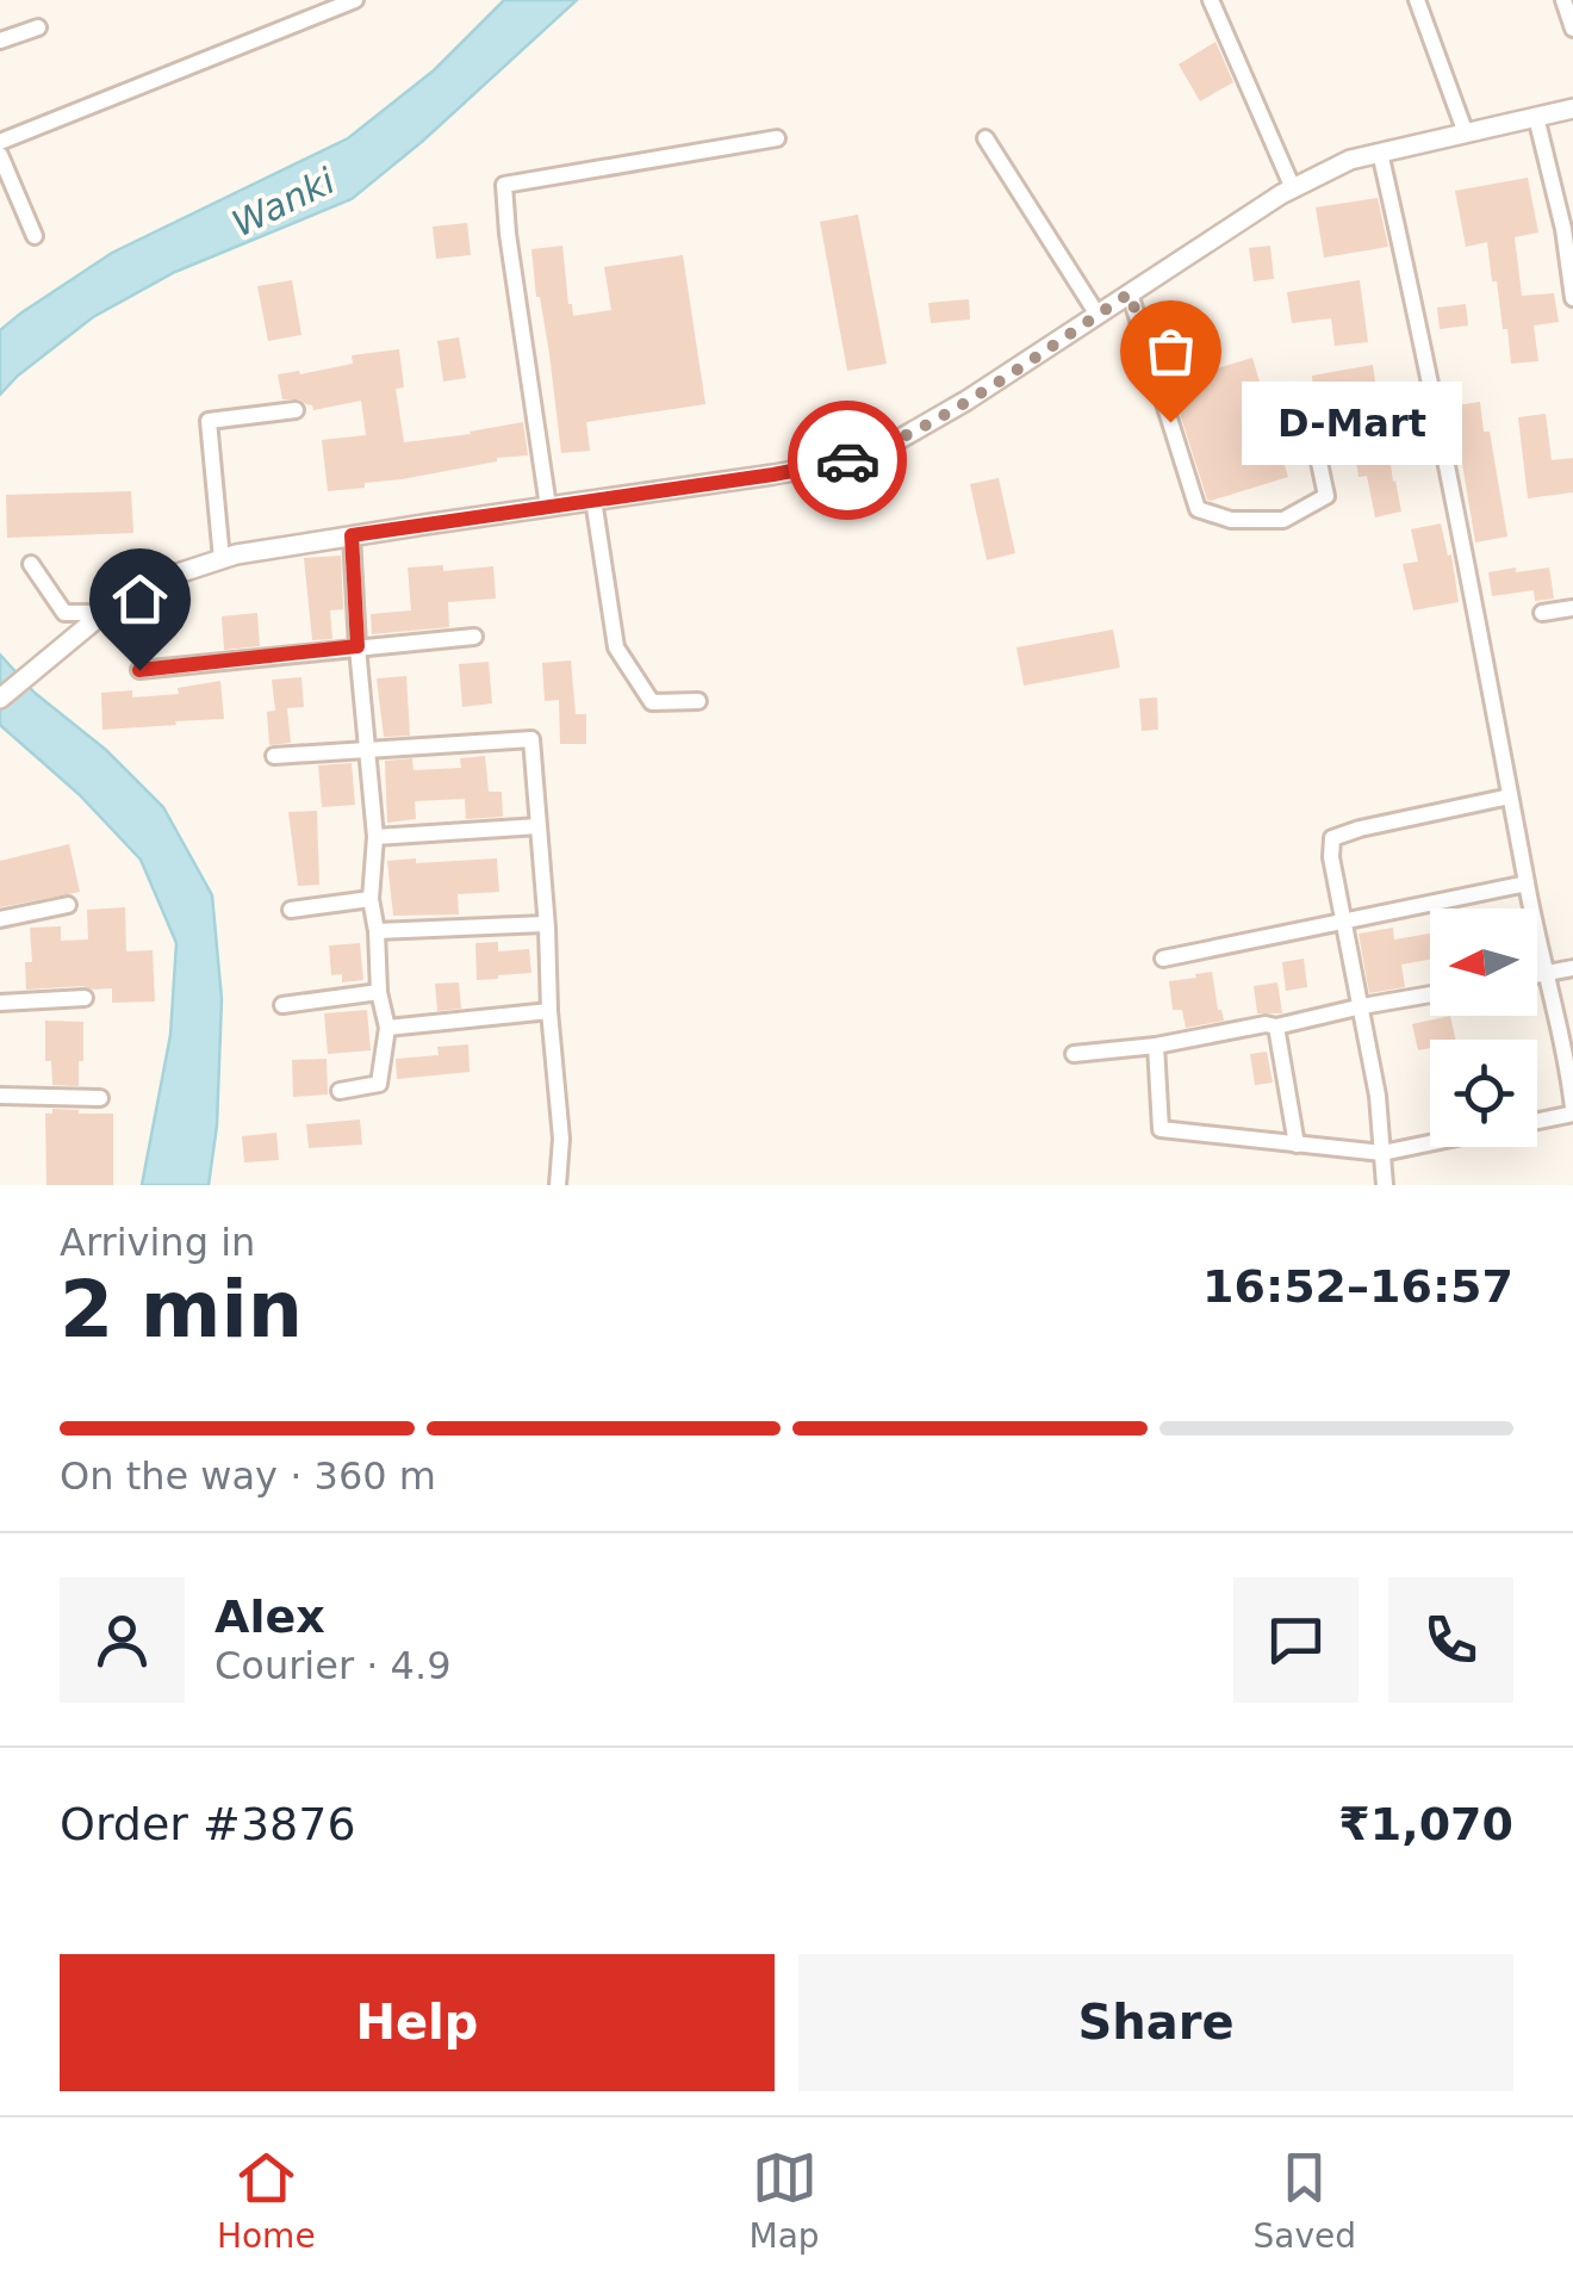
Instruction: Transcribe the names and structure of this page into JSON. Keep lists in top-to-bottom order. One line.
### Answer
{"water":["Wanki"],"places":["D-Mart"],"north":"left","page":{"bubble":"D-Mart","heading":["2 min","Arriving in","16:52–16:57"],"panel":["Alex","Courier · 4.9","Order #3876","₹1,070"],"bar":"On the way · 360 m","buttons":["Help","Share"],"tabs":["Home","Map","Saved"]}}
